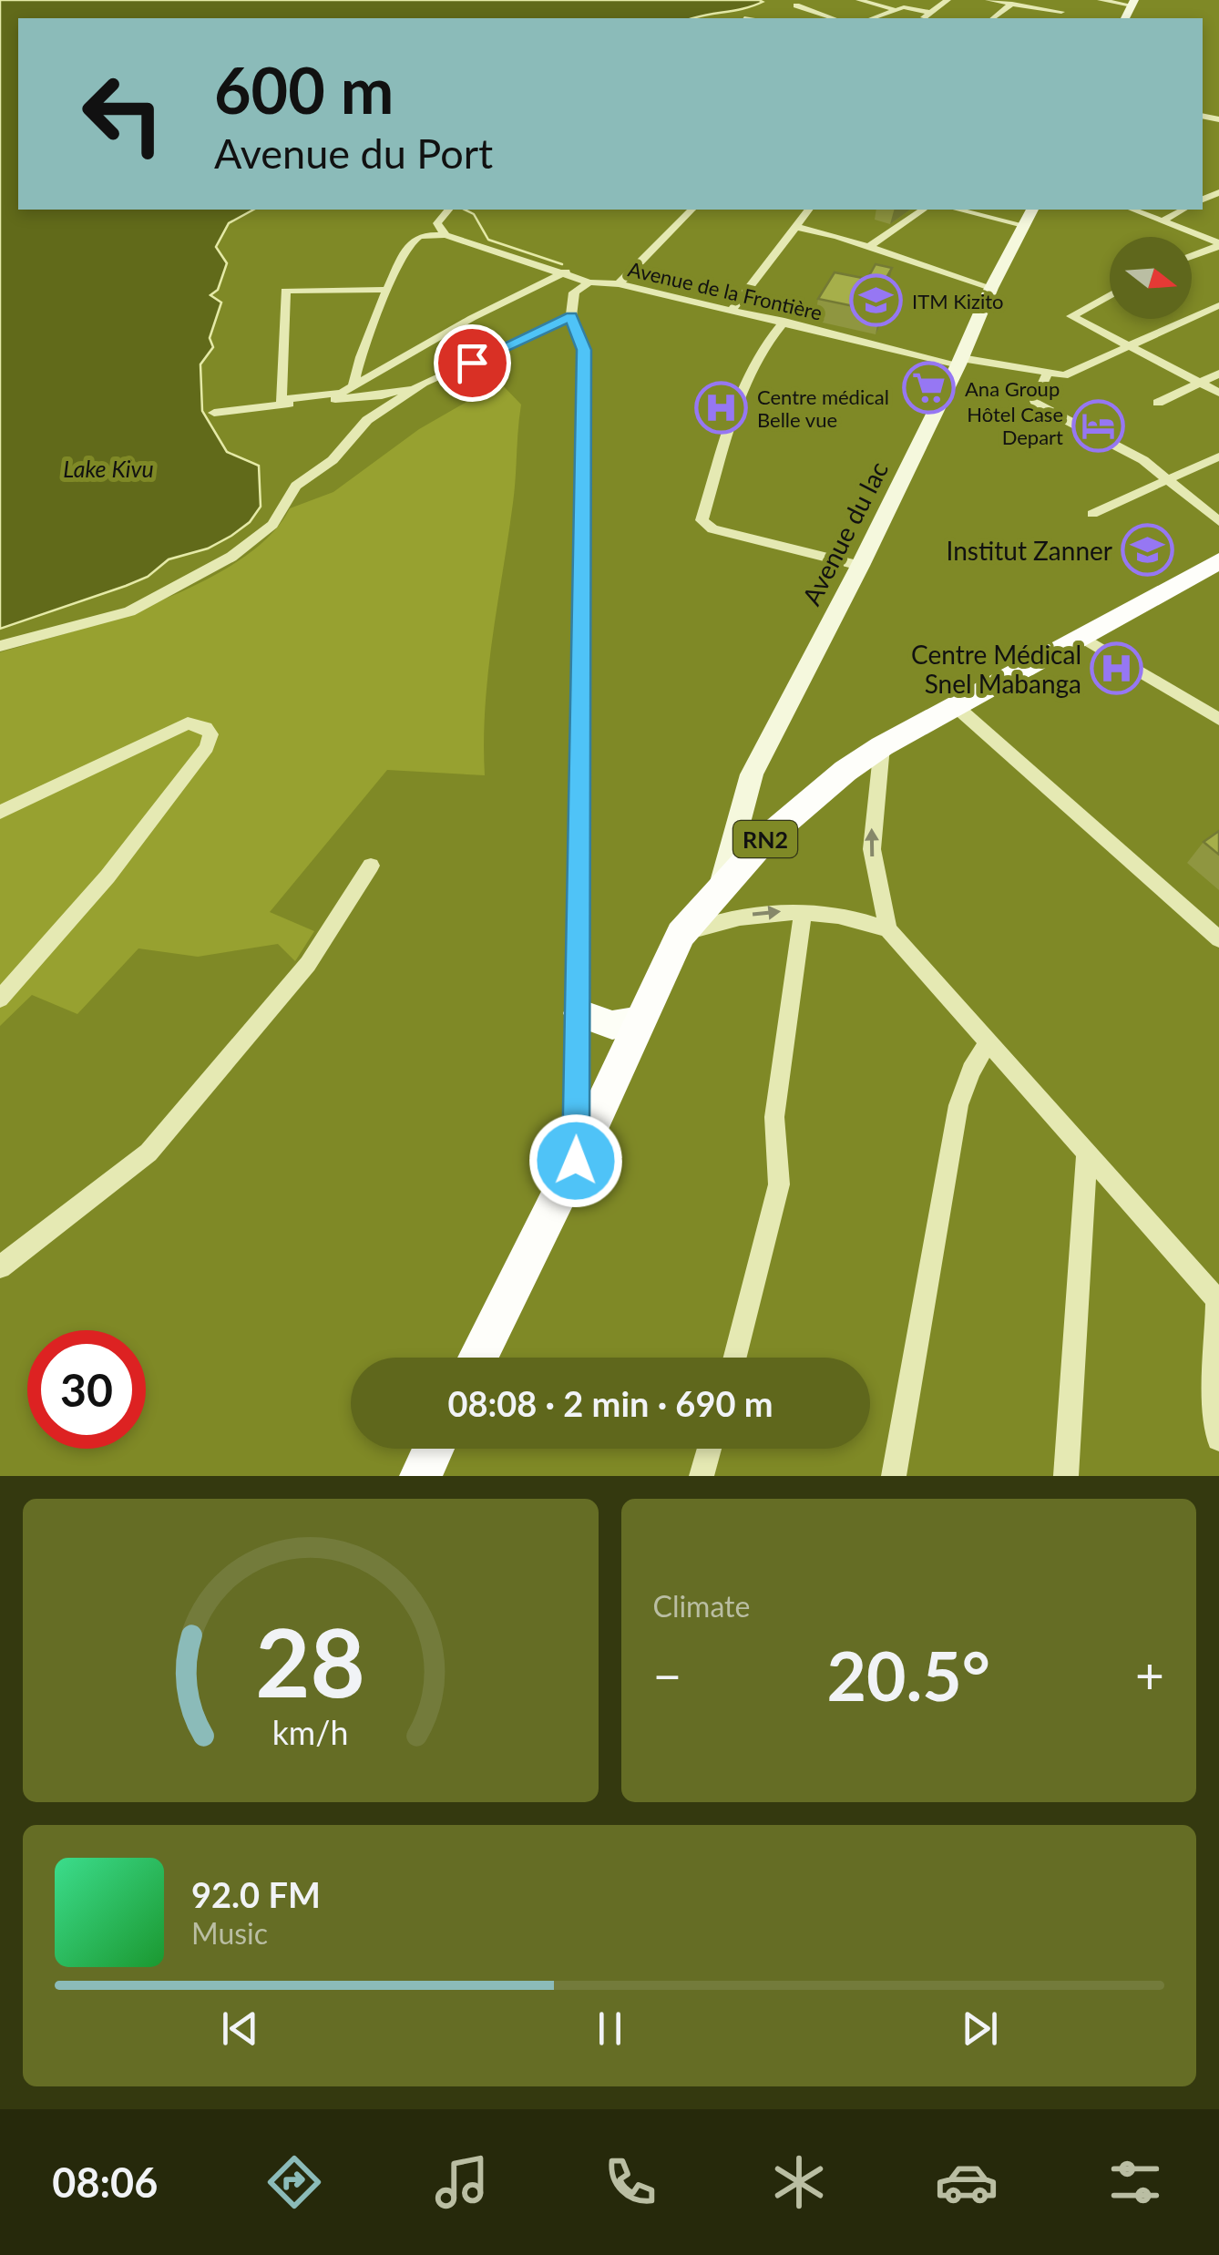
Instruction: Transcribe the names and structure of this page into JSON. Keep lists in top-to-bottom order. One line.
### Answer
{"streets":{"highway":["RN2"],"main road":["Avenue du lac"],"street":["Avenue de la Frontière"]},"crossings":[["Avenue de la Frontière","Avenue du lac"],["Avenue du lac","RN2"]],"water":["Lake Kivu"],"places":{"school or university":["ITM Kizito","Institut Zanner"],"supermarket":["Ana Group"],"hospital":["Centre médical Belle vue","Centre Médical Snel Mabanga"],"hotel":["Hôtel Case Depart"]},"north":"right","page":{"turn":["600 m","Avenue du Port"],"limit":"30","trip":"08:08 · 2 min · 690 m","tile":"Climate","heat":["−","20.5°","+"],"song":["92.0 FM","Music"],"tabs":"08:06","gauge":["28","km/h"]}}
